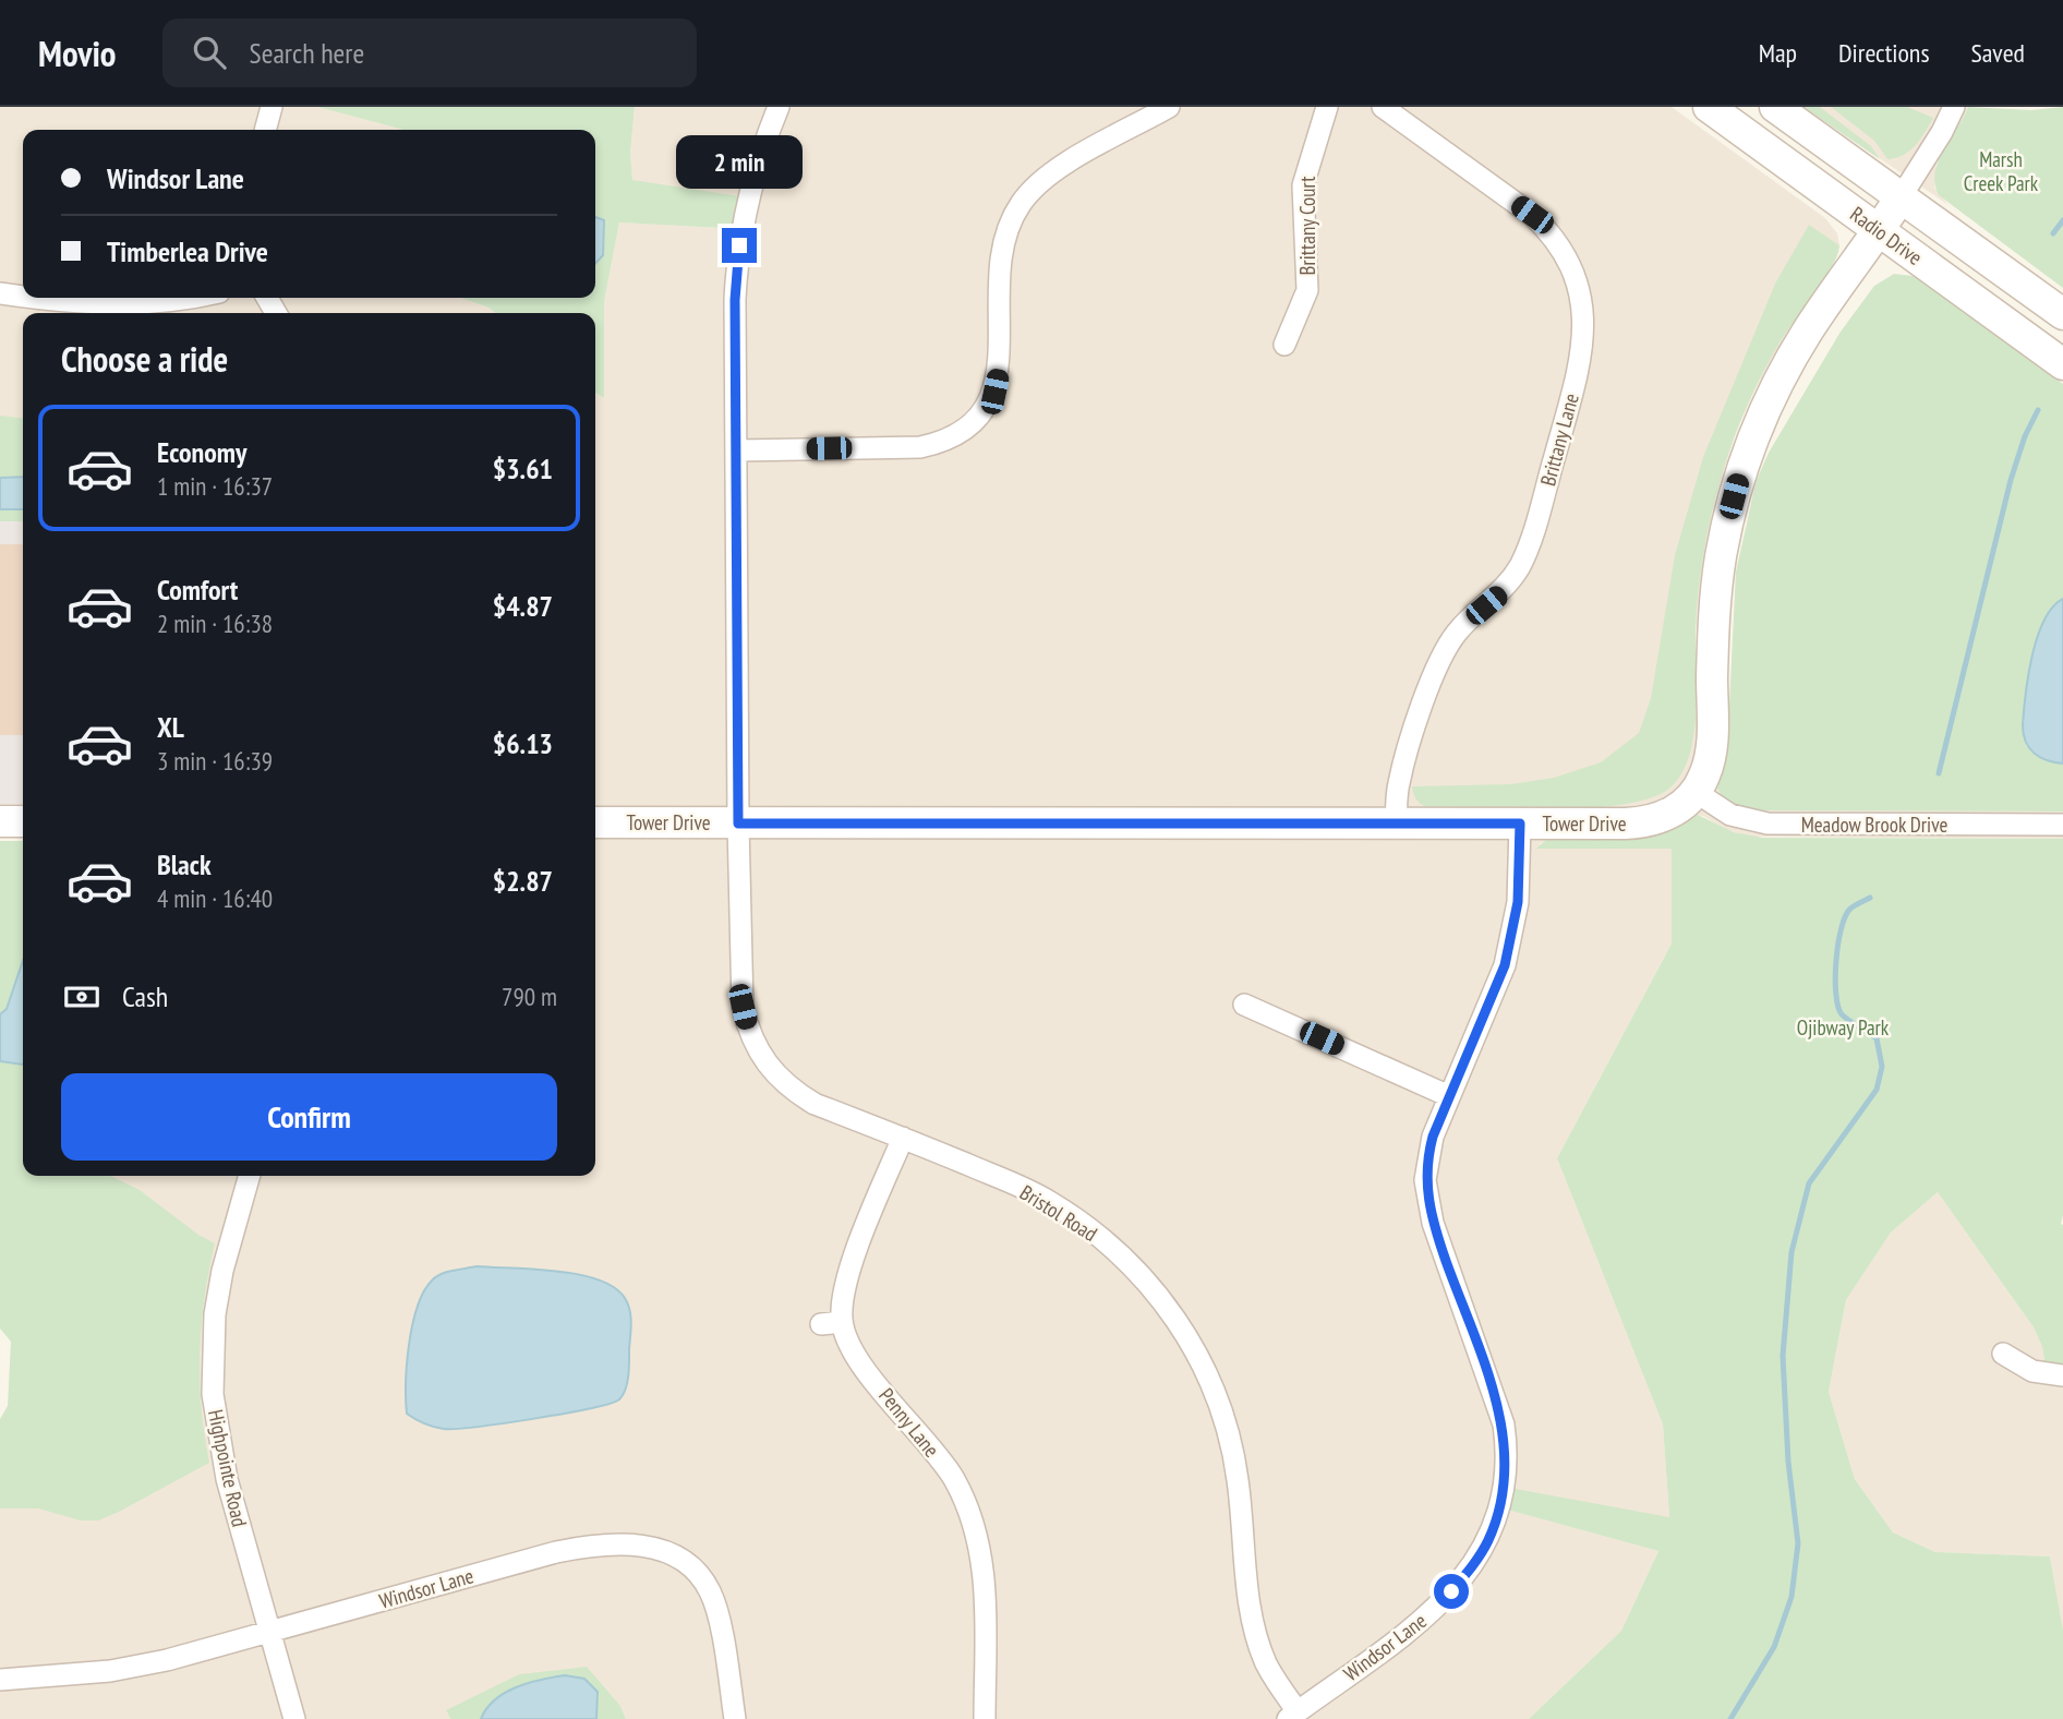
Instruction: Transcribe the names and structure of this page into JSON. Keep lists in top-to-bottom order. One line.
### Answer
{"streets":{"street":["Brittany Court","Radio Drive","Brittany Lane","Tower Drive","Meadow Brook Drive","Bristol Road","Penny Lane","Highpointe Road","Windsor Lane"]},"crossings":[["Brittany Lane","Tower Drive"],["Tower Drive","Meadow Brook Drive"],["Tower Drive","Bristol Road"],["Tower Drive","Windsor Lane"],["Bristol Road","Penny Lane"],["Bristol Road","Windsor Lane"],["Highpointe Road","Windsor Lane"]],"parks":["Marsh Creek Park","Ojibway Park"],"page":{"header":"Movio","search":"Search here","nav":["Map","Directions","Saved"],"banner":["Windsor Lane","Timberlea Drive"],"bubble":"2 min","heading":"Choose a ride","list":[{"name":"Economy","note":"1 min · 16:37","value":"$3.61"},{"name":"Comfort","note":"2 min · 16:38","value":"$4.87"},{"name":"XL","note":"3 min · 16:39","value":"$6.13"},{"name":"Black","note":"4 min · 16:40","value":"$2.87"}],"pay":["Cash","790 m"],"buttons":"Confirm"}}
